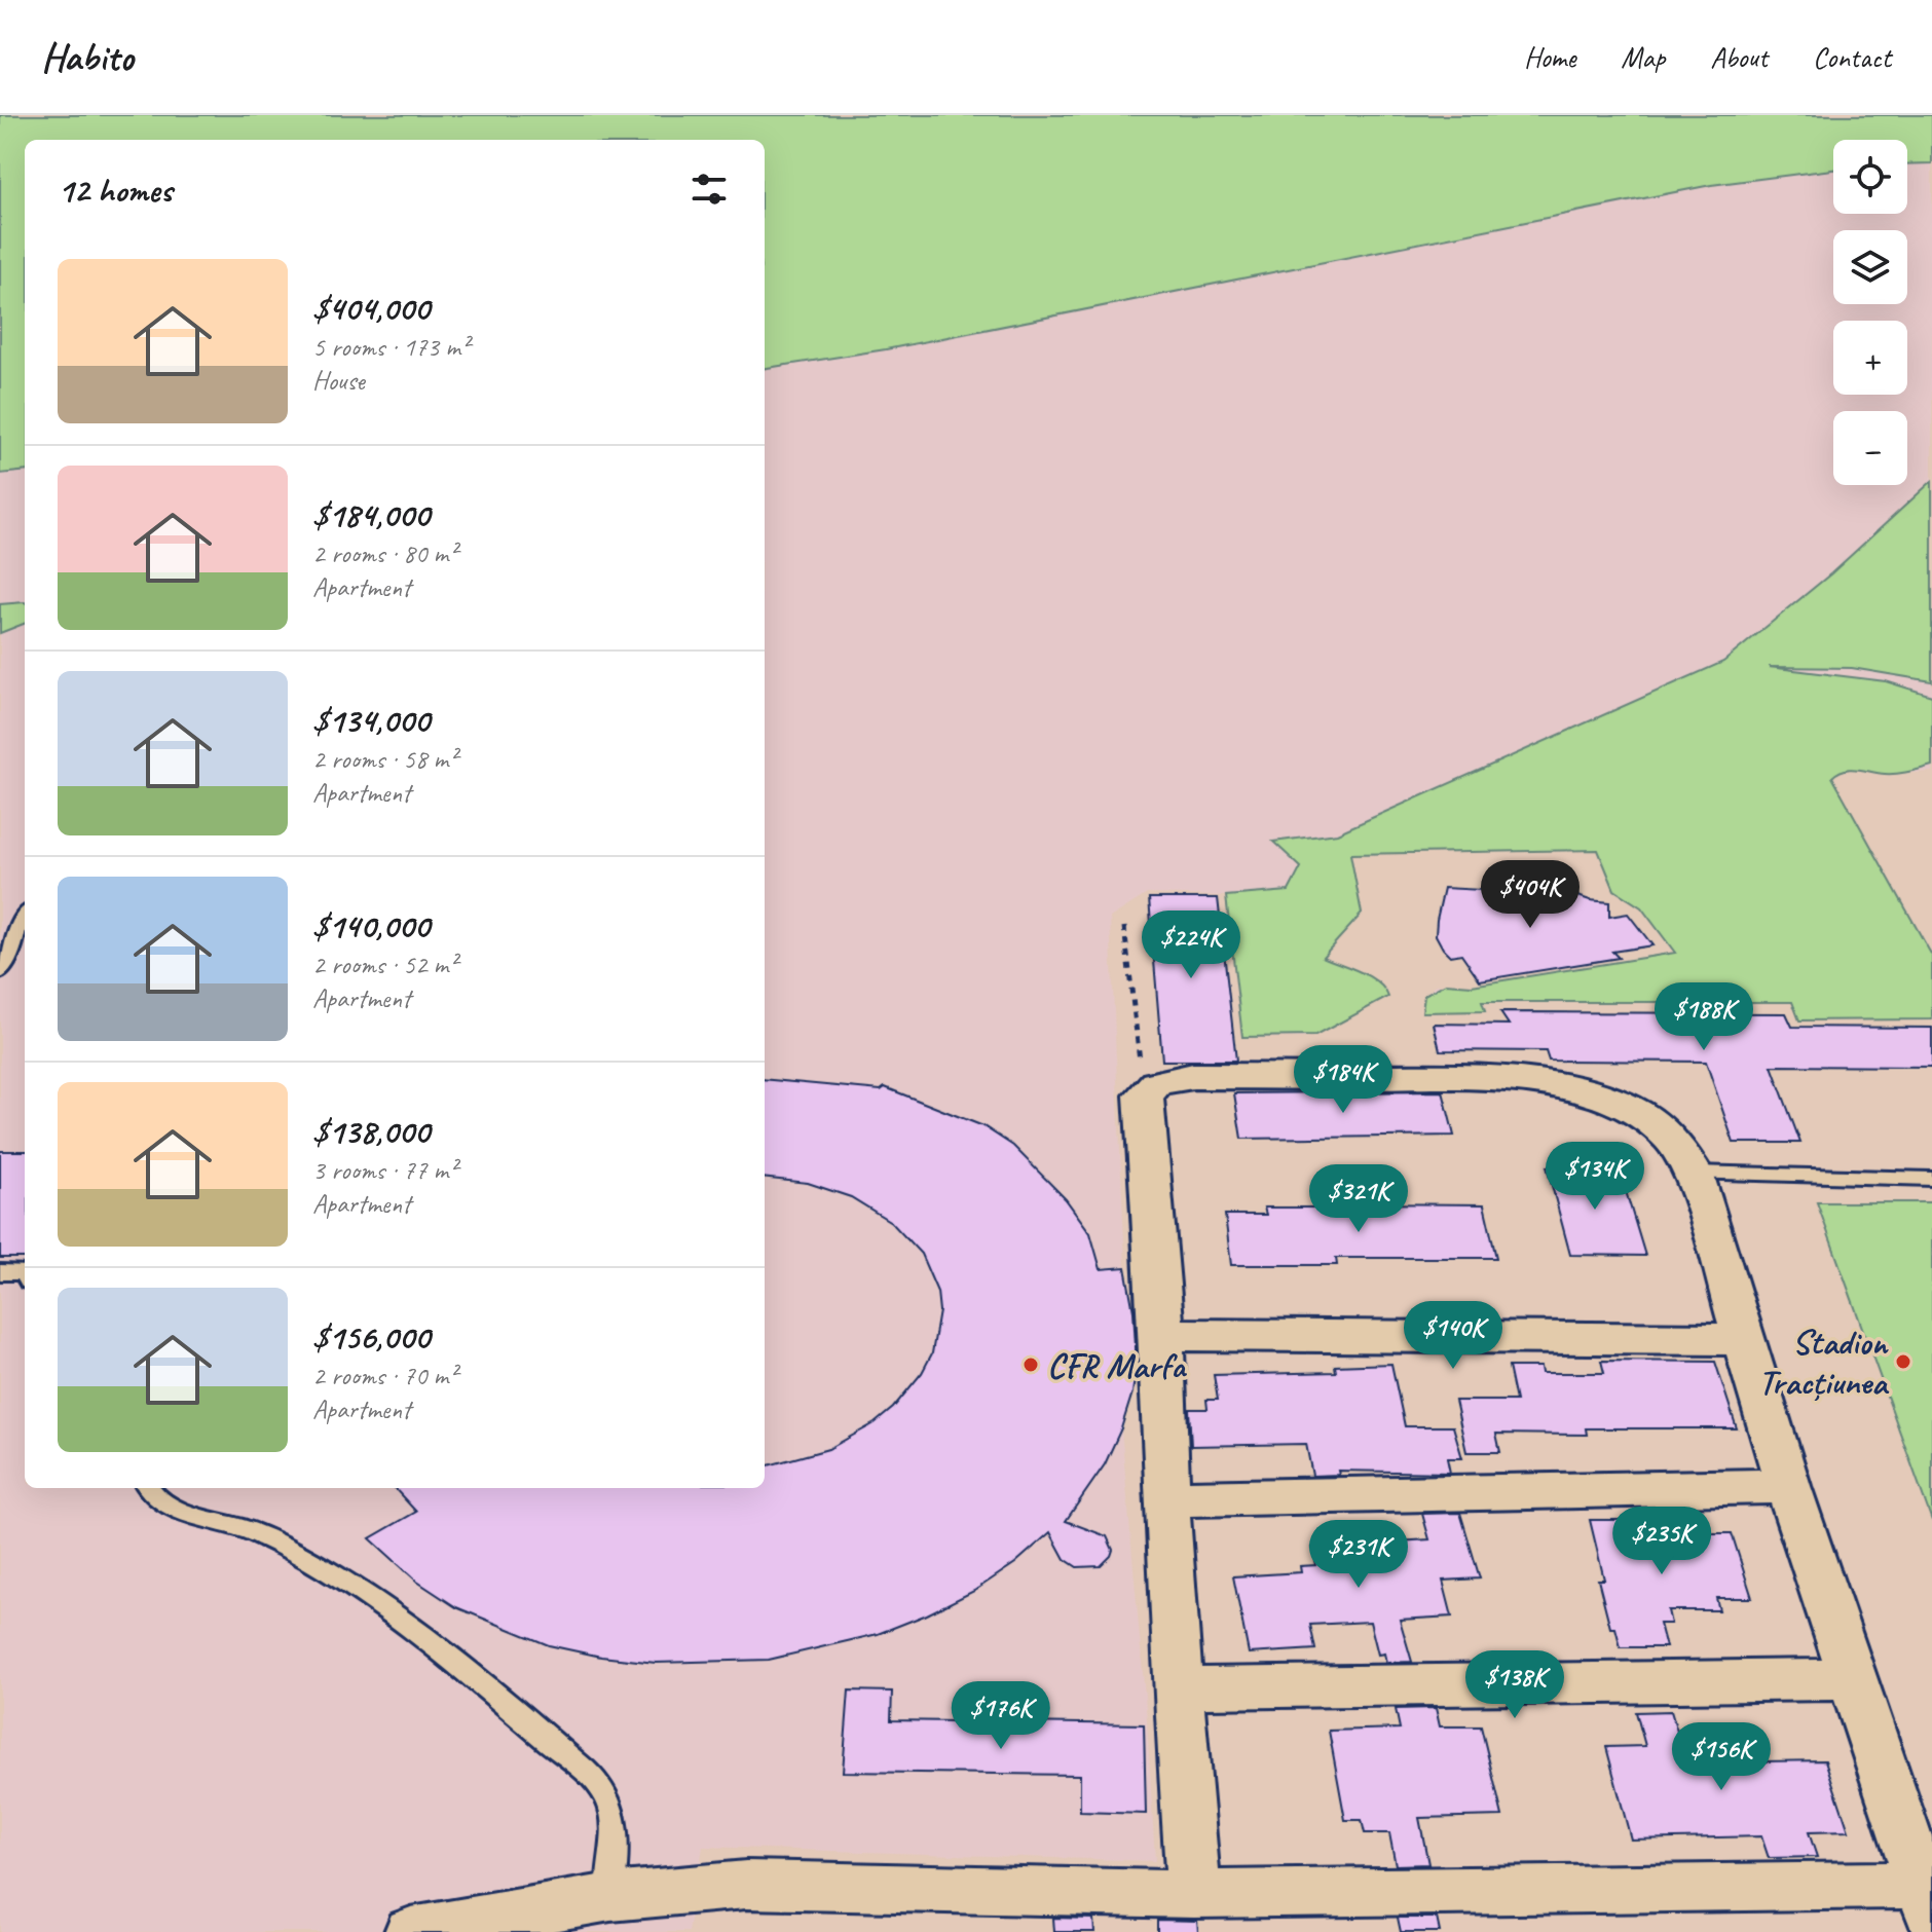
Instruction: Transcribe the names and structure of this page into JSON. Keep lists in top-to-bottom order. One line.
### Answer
{"places":["Stadion Tracțiunea","CFR Marfa"],"page":{"header":"Habito","nav":["Home","Map","About","Contact"],"map_buttons":["+","−"],"heading":"12 homes","list":[{"name":"$404,000","note":"5 rooms · 173 m² · House"},{"name":"$184,000","note":"2 rooms · 80 m² · Apartment"},{"name":"$134,000","note":"2 rooms · 58 m² · Apartment"},{"name":"$140,000","note":"2 rooms · 52 m² · Apartment"},{"name":"$138,000","note":"3 rooms · 77 m² · Apartment"},{"name":"$156,000","note":"2 rooms · 70 m² · Apartment"}],"price":["$404K","$224K","$188K","$184K","$134K","$321K","$140K","$235K","$231K","$138K","$176K","$156K"]}}
